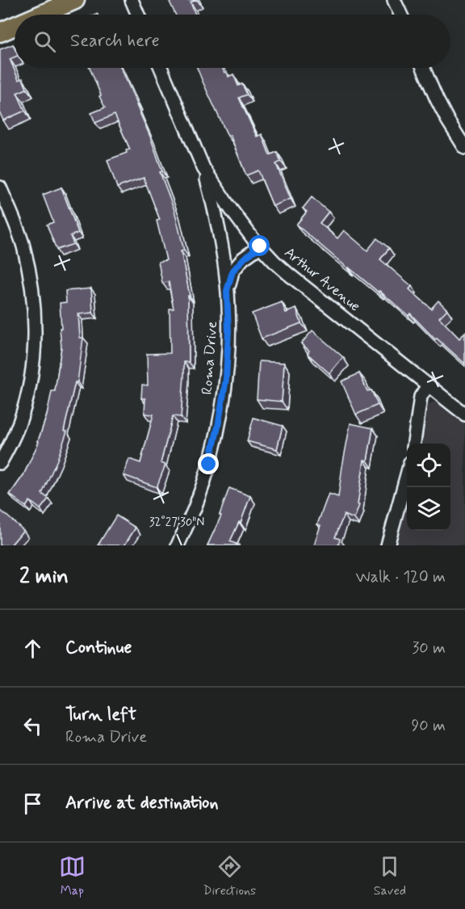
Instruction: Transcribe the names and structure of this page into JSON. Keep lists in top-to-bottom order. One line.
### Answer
{"streets":{"street":["Arthur Avenue","Roma Drive"]},"crossings":[["Arthur Avenue","Roma Drive"]],"page":{"search":"Search here","heading":["2 min","Walk · 120 m"],"list":[["Continue","30 m"],["Turn left","Roma Drive","90 m"],"Arrive at destination"],"nav":["Map","Directions","Saved"]},"coordinates":["32°27'30\"N"]}
